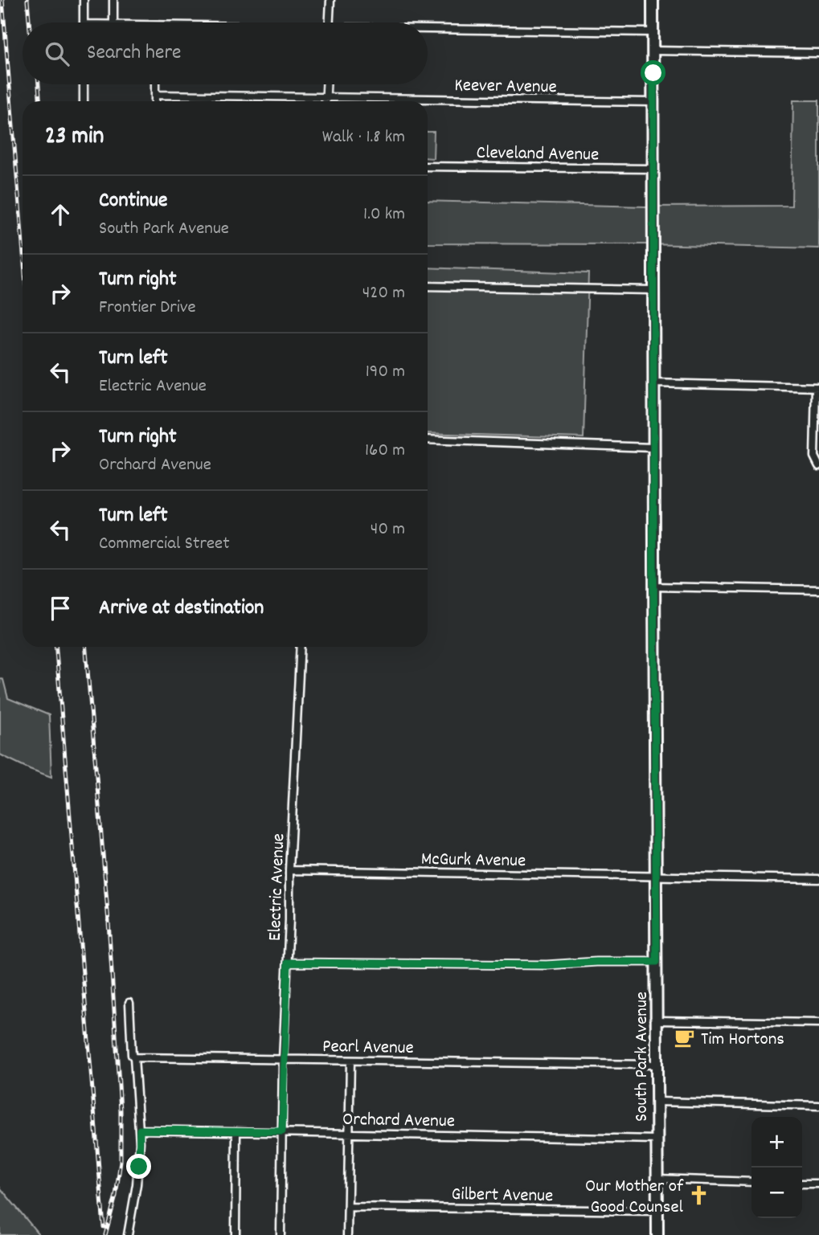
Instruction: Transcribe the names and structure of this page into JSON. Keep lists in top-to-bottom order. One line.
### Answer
{"streets":{"main road":["South Park Avenue"],"street":["Keever Avenue","Cleveland Avenue","McGurk Avenue","Electric Avenue","Pearl Avenue","Orchard Avenue","Gilbert Avenue"]},"crossings":[["Keever Avenue","South Park Avenue"],["Cleveland Avenue","South Park Avenue"],["McGurk Avenue","Electric Avenue"],["McGurk Avenue","South Park Avenue"],["Electric Avenue","Pearl Avenue"],["Electric Avenue","Orchard Avenue"],["Pearl Avenue","South Park Avenue"],["South Park Avenue","Orchard Avenue"],["South Park Avenue","Gilbert Avenue"]],"places":{"cafe":["Tim Hortons"],"church":["Our Mother of Good Counsel"]},"page":{"search":"Search here","heading":["23 min","Walk · 1.8 km"],"list":[["Continue","South Park Avenue","1.0 km"],["Turn right","Frontier Drive","420 m"],["Turn left","Electric Avenue","190 m"],["Turn right","Orchard Avenue","160 m"],["Turn left","Commercial Street","40 m"],"Arrive at destination"],"map_buttons":["+","−"]}}
